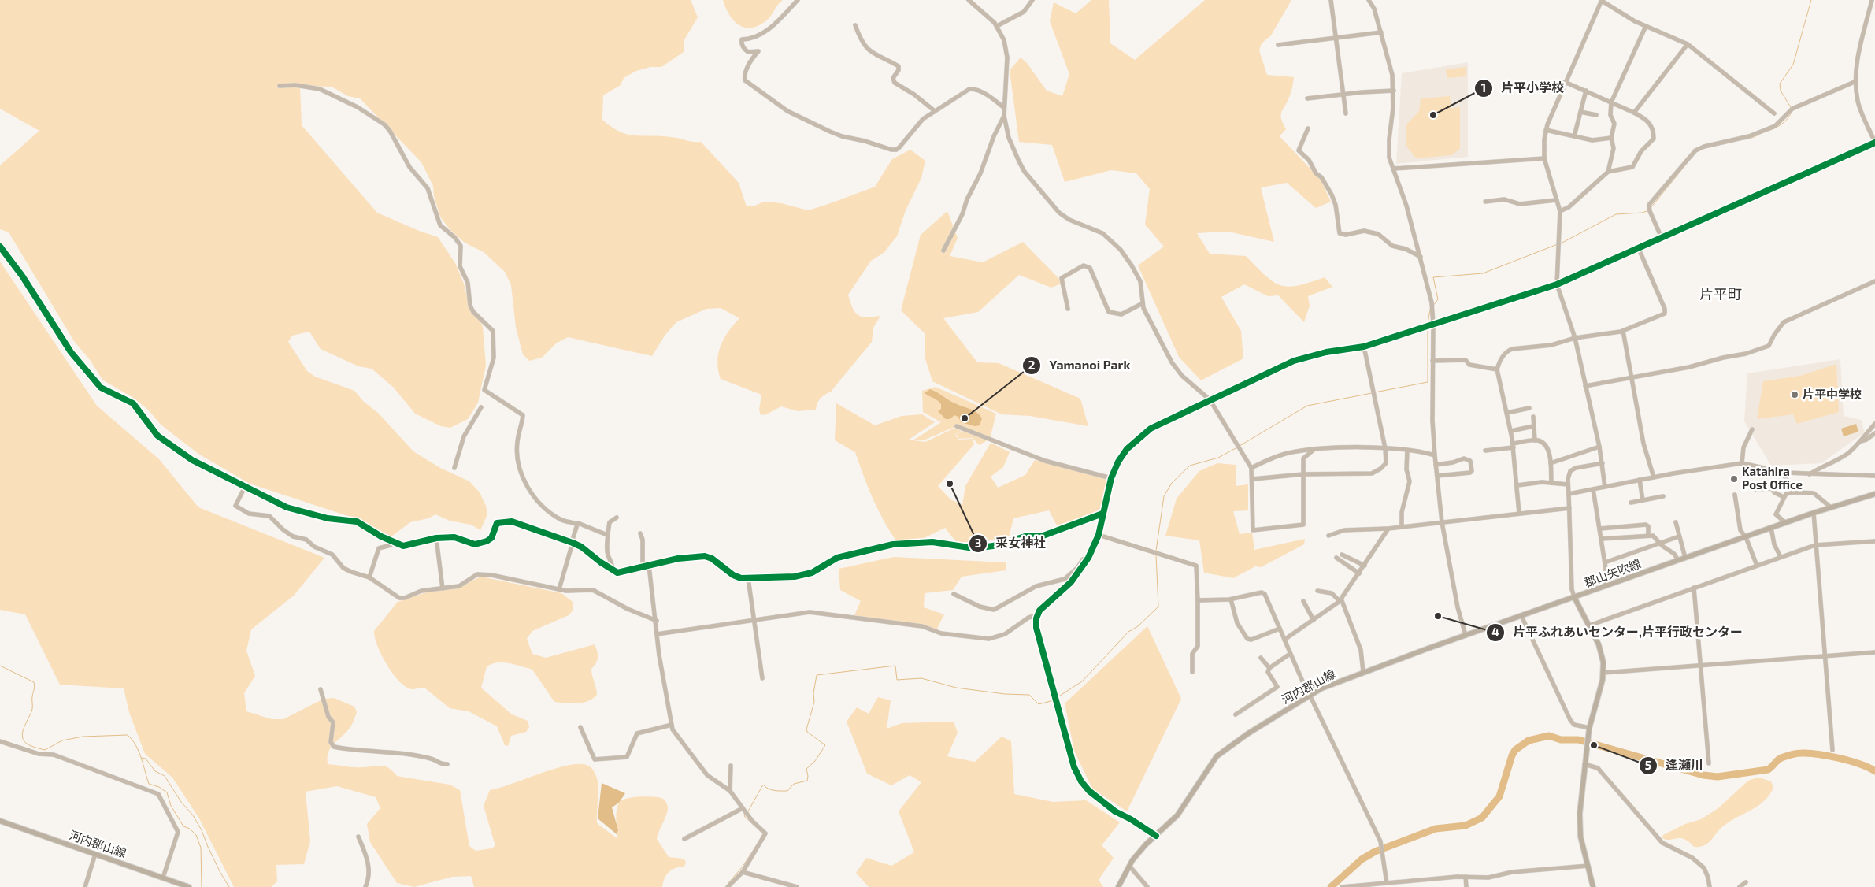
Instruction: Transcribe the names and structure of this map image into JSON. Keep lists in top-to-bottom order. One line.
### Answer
{"streets":{"main road":["郡山矢吹線","河内郡山線"]},"crossings":[["郡山矢吹線","河内郡山線"]],"districts":["片平町"],"places":["片平小学校","片平中学校","Yamanoi Park","Katahira Post Office","采女神社","片平ふれあいセンター,片平行政センター","逢瀬川"]}
